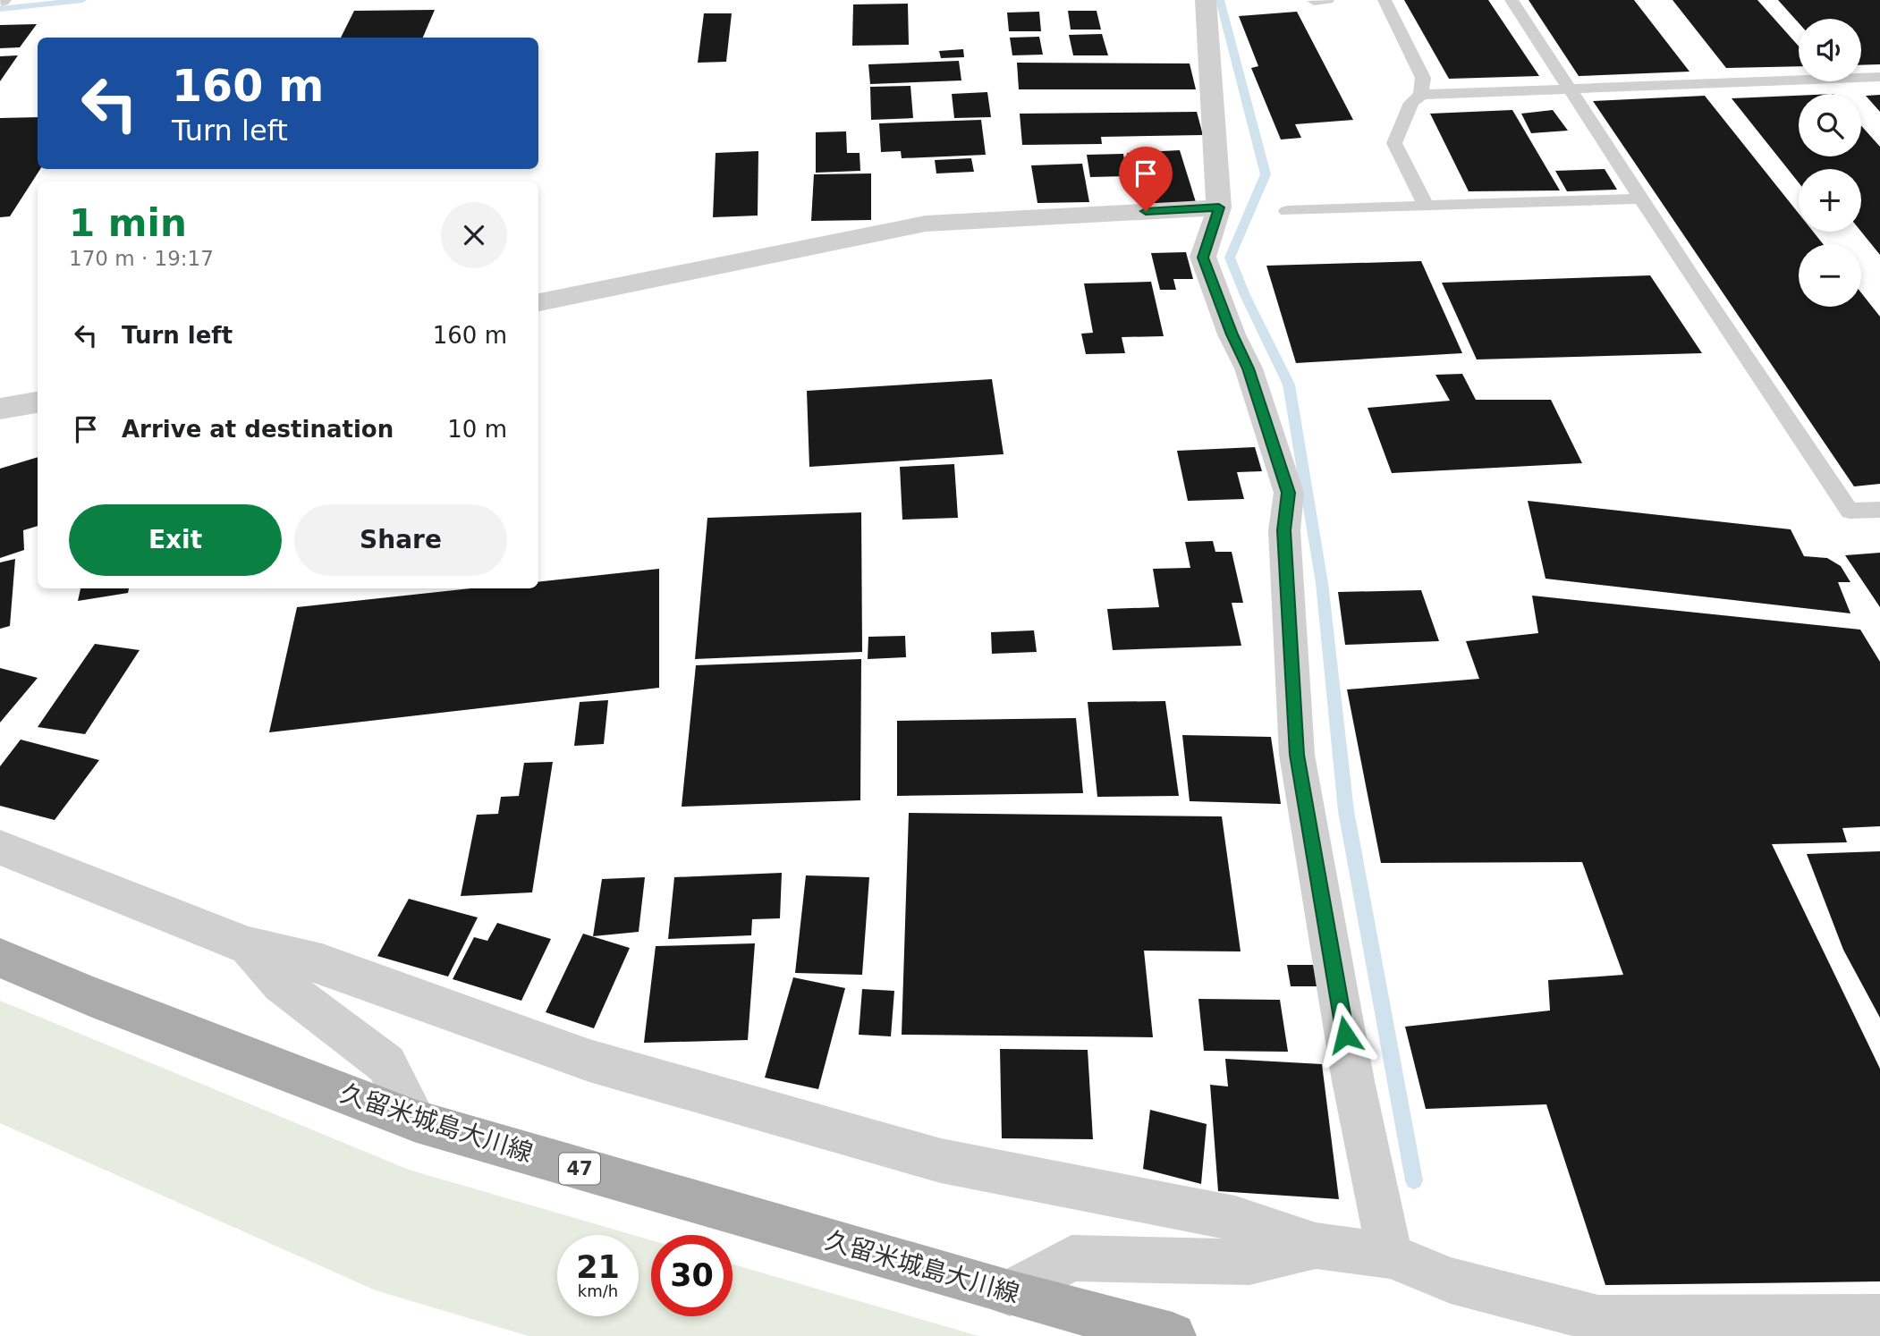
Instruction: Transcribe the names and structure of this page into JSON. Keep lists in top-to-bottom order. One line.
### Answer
{"streets":{"main road":["久留米城島大川線","47"]},"page":{"map_buttons":["+","−"],"turn":["160 m","Turn left"],"heading":["1 min","170 m · 19:17"],"list":[{"name":"Turn left","value":"160 m"},{"name":"Arrive at destination","value":"10 m"}],"buttons":["Exit","Share"],"speed":"21 km/h","limit":"30"}}
